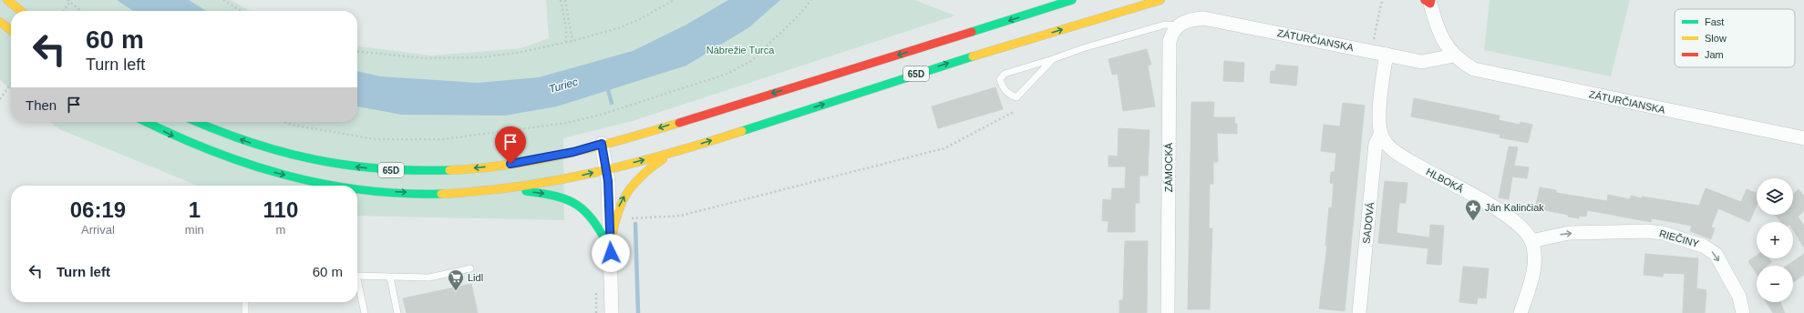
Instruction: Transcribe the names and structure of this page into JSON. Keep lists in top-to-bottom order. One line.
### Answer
{"streets":{"main road":["65D"],"street":["ZÁTURČIANSKA","ZÁMOCKÁ","HLBOKÁ","SADOVÁ","RIEČINY"]},"crossings":[["ZÁTURČIANSKA","ZÁMOCKÁ"],["ZÁTURČIANSKA","HLBOKÁ"],["HLBOKÁ","SADOVÁ"],["HLBOKÁ","RIEČINY"]],"one_way":["RIEČINY"],"water":["Turiec"],"parks":["Nábrežie Turca"],"places":{"place":["Ján Kalinčiak"],"supermarket":["Lidl"]},"legend":["Fast","Slow","Jam"],"page":{"turn":["60 m","Turn left"],"then":"Then","map_buttons":["+","−"],"eta":["06:19","Arrival","1","min","110","m"],"list":[{"name":"Turn left","value":"60 m"}]}}
